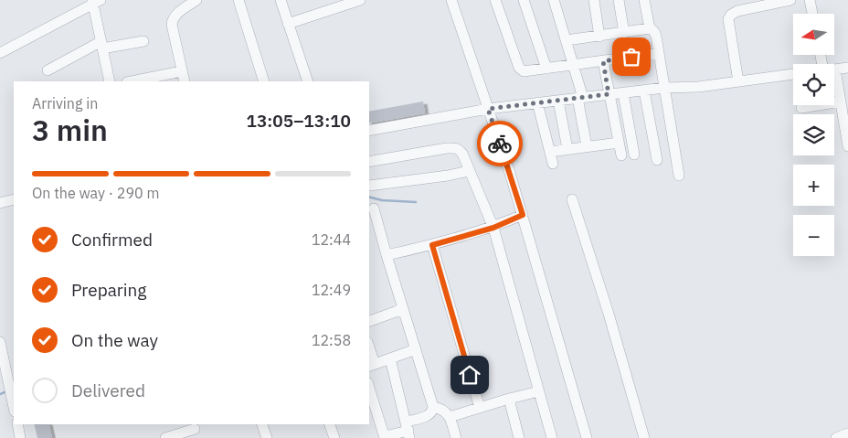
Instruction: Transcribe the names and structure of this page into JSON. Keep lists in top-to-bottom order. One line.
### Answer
{"north":"left","page":{"map_buttons":["+","−"],"heading":["3 min","Arriving in","13:05–13:10"],"bar":"On the way · 290 m","list":[["Confirmed","12:44"],["Preparing","12:49"],["On the way","12:58"],"Delivered"]}}
